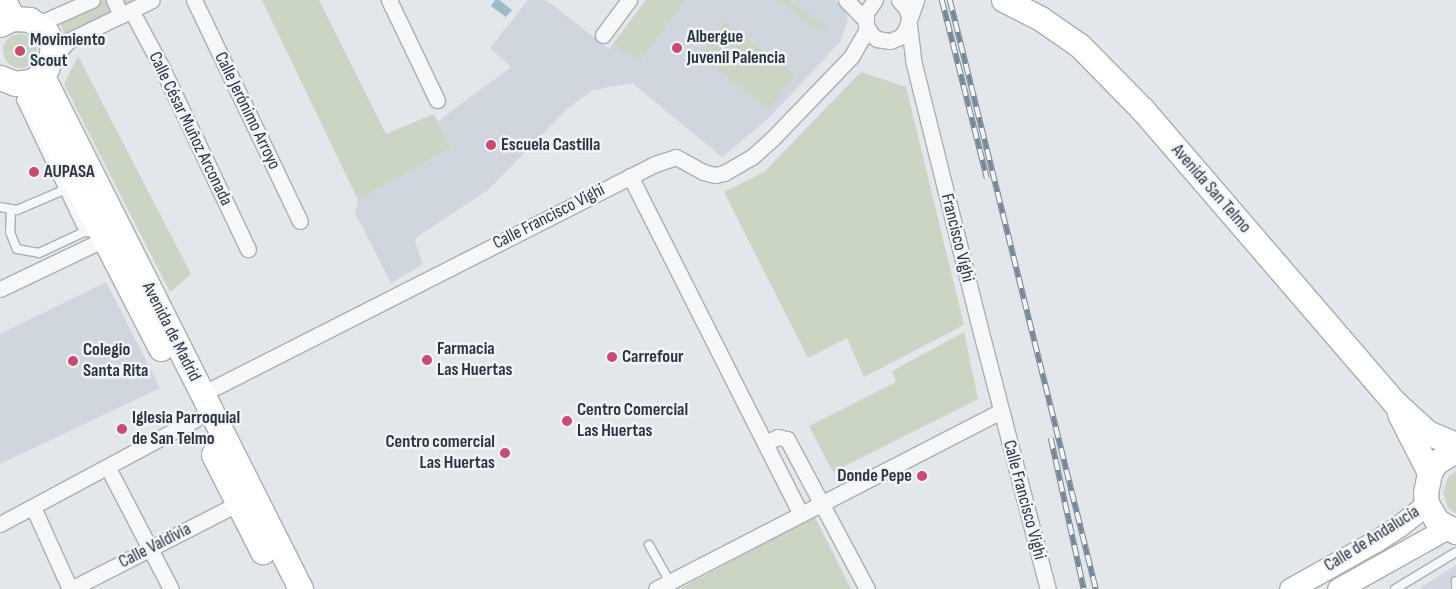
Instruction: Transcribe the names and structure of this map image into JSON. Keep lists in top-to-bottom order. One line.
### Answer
{"streets":{"main road":["Avenida San Telmo","Avenida de Madrid","Calle de Andalucía"],"street":["Calle Jerónimo Arroyo","Calle César Muñoz Arconada","Calle Francisco Vighi","Francisco Vighi","Calle Valdivia"]},"crossings":[["Calle Francisco Vighi","Francisco Vighi"],["Calle Francisco Vighi","Avenida de Madrid"],["Avenida de Madrid","Calle Valdivia"]],"places":["Albergue Juvenil Palencia","Movimiento Scout","Escuela Castilla","AUPASA","Carrefour","Farmacia Las Huertas","Colegio Santa Rita","Centro Comercial Las Huertas","Iglesia Parroquial de San Telmo","Centro comercial Las Huertas","Donde Pepe"]}
